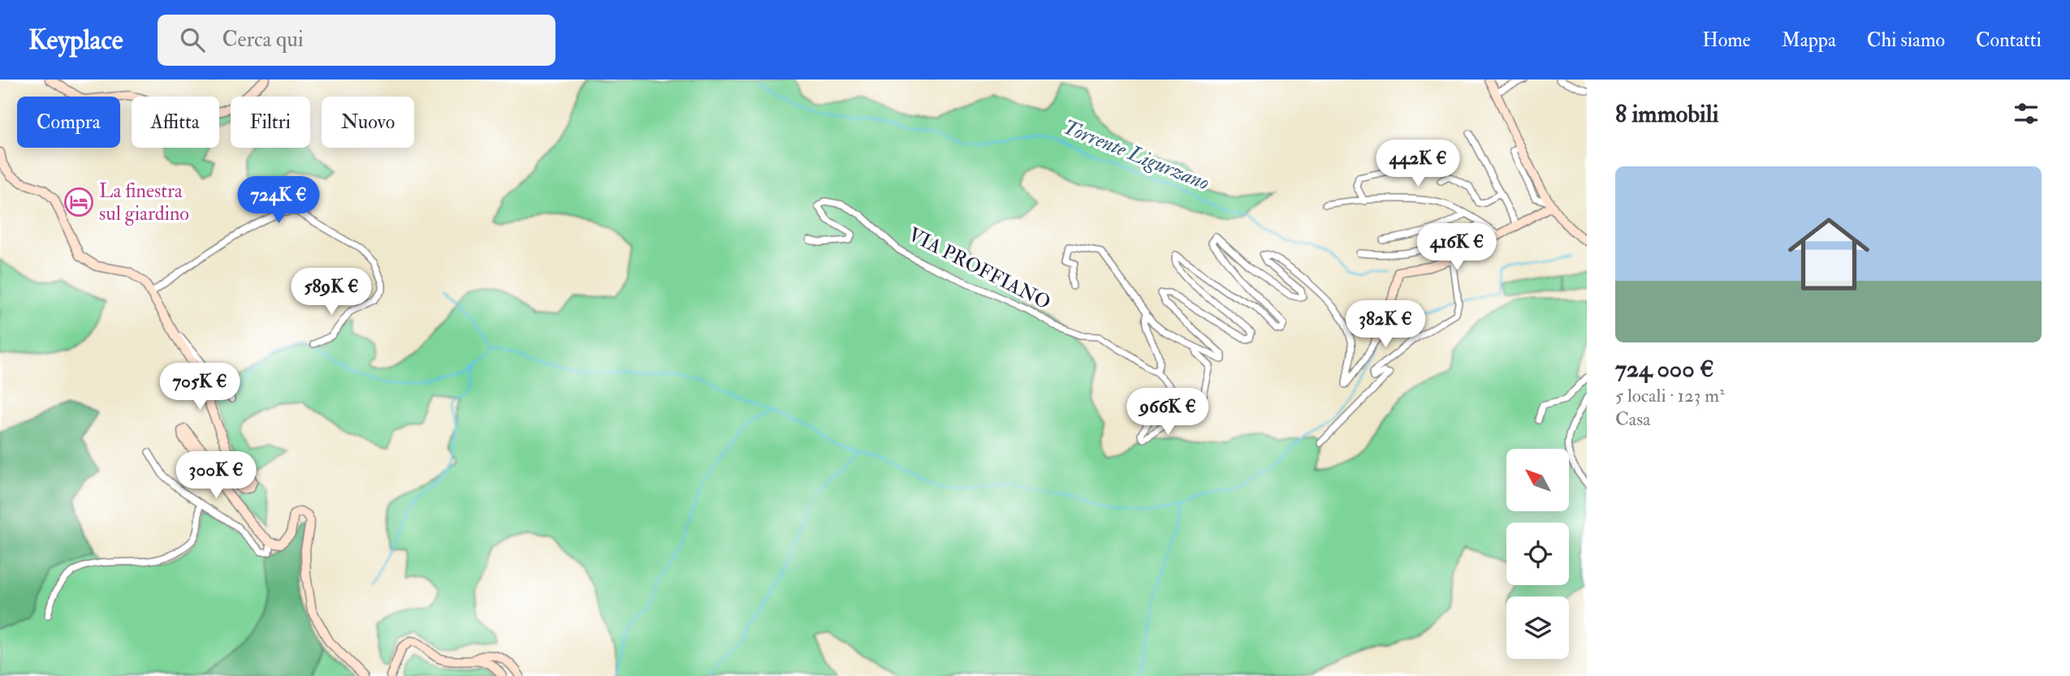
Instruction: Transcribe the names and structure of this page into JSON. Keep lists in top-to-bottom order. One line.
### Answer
{"streets":{"street":["VIA PROFFIANO"]},"water":["Torrente Ligurzano"],"places":{"hotel":["La finestra sul giardino"]},"north":"top left","page":{"header":"Keyplace","search":"Cerca qui","nav":["Home","Mappa","Chi siamo","Contatti"],"heading":"8 immobili","chip":["Compra","Affitta","Filtri","Nuovo"],"price":["442K €","724K €","416K €","589K €","382K €","705K €","966K €","300K €"],"list":[{"name":"724 000 €","note":"5 locali · 123 m² · Casa"}]}}
